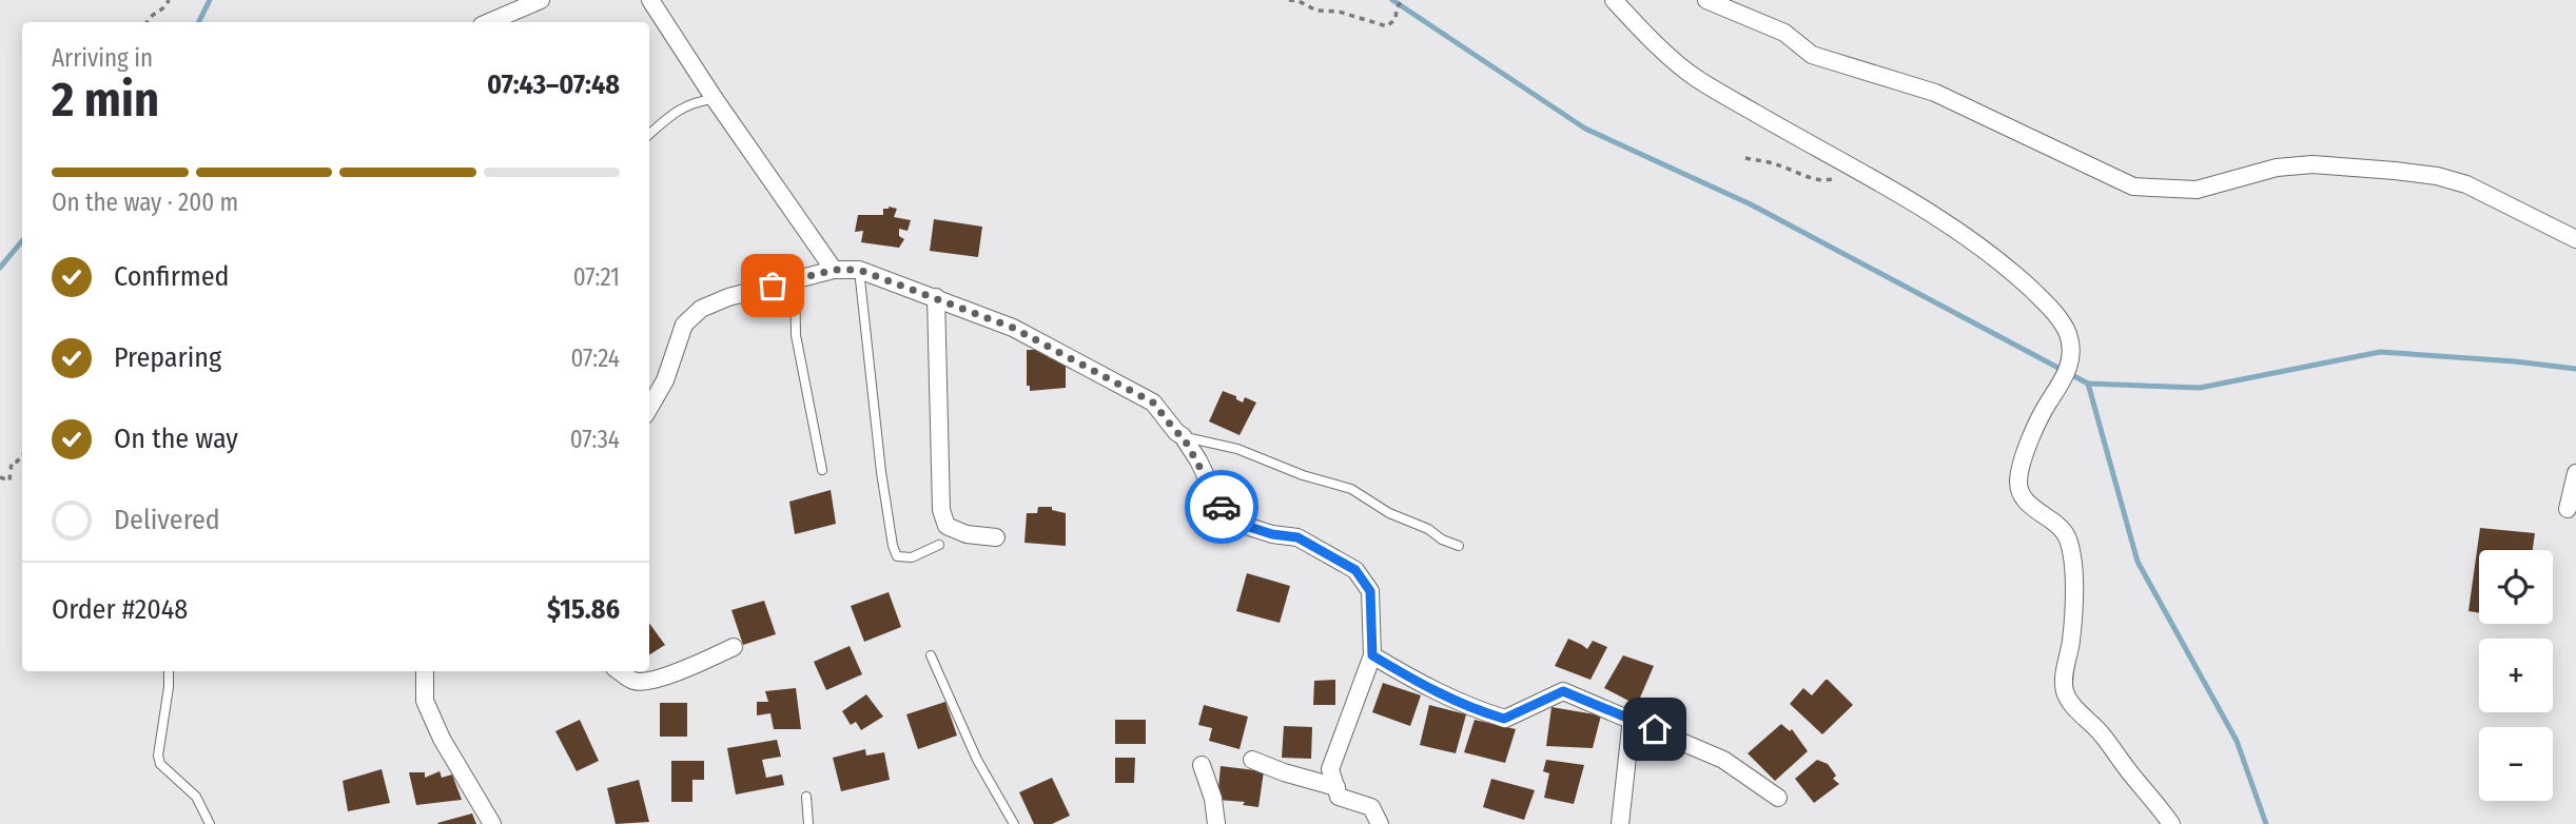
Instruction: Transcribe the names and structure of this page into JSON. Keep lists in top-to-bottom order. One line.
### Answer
{"page":{"heading":["2 min","Arriving in","07:43–07:48"],"panel":["Order #2048","$15.86"],"bar":"On the way · 200 m","list":[["Confirmed","07:21"],["Preparing","07:24"],["On the way","07:34"],"Delivered"],"map_buttons":["+","−"]}}
